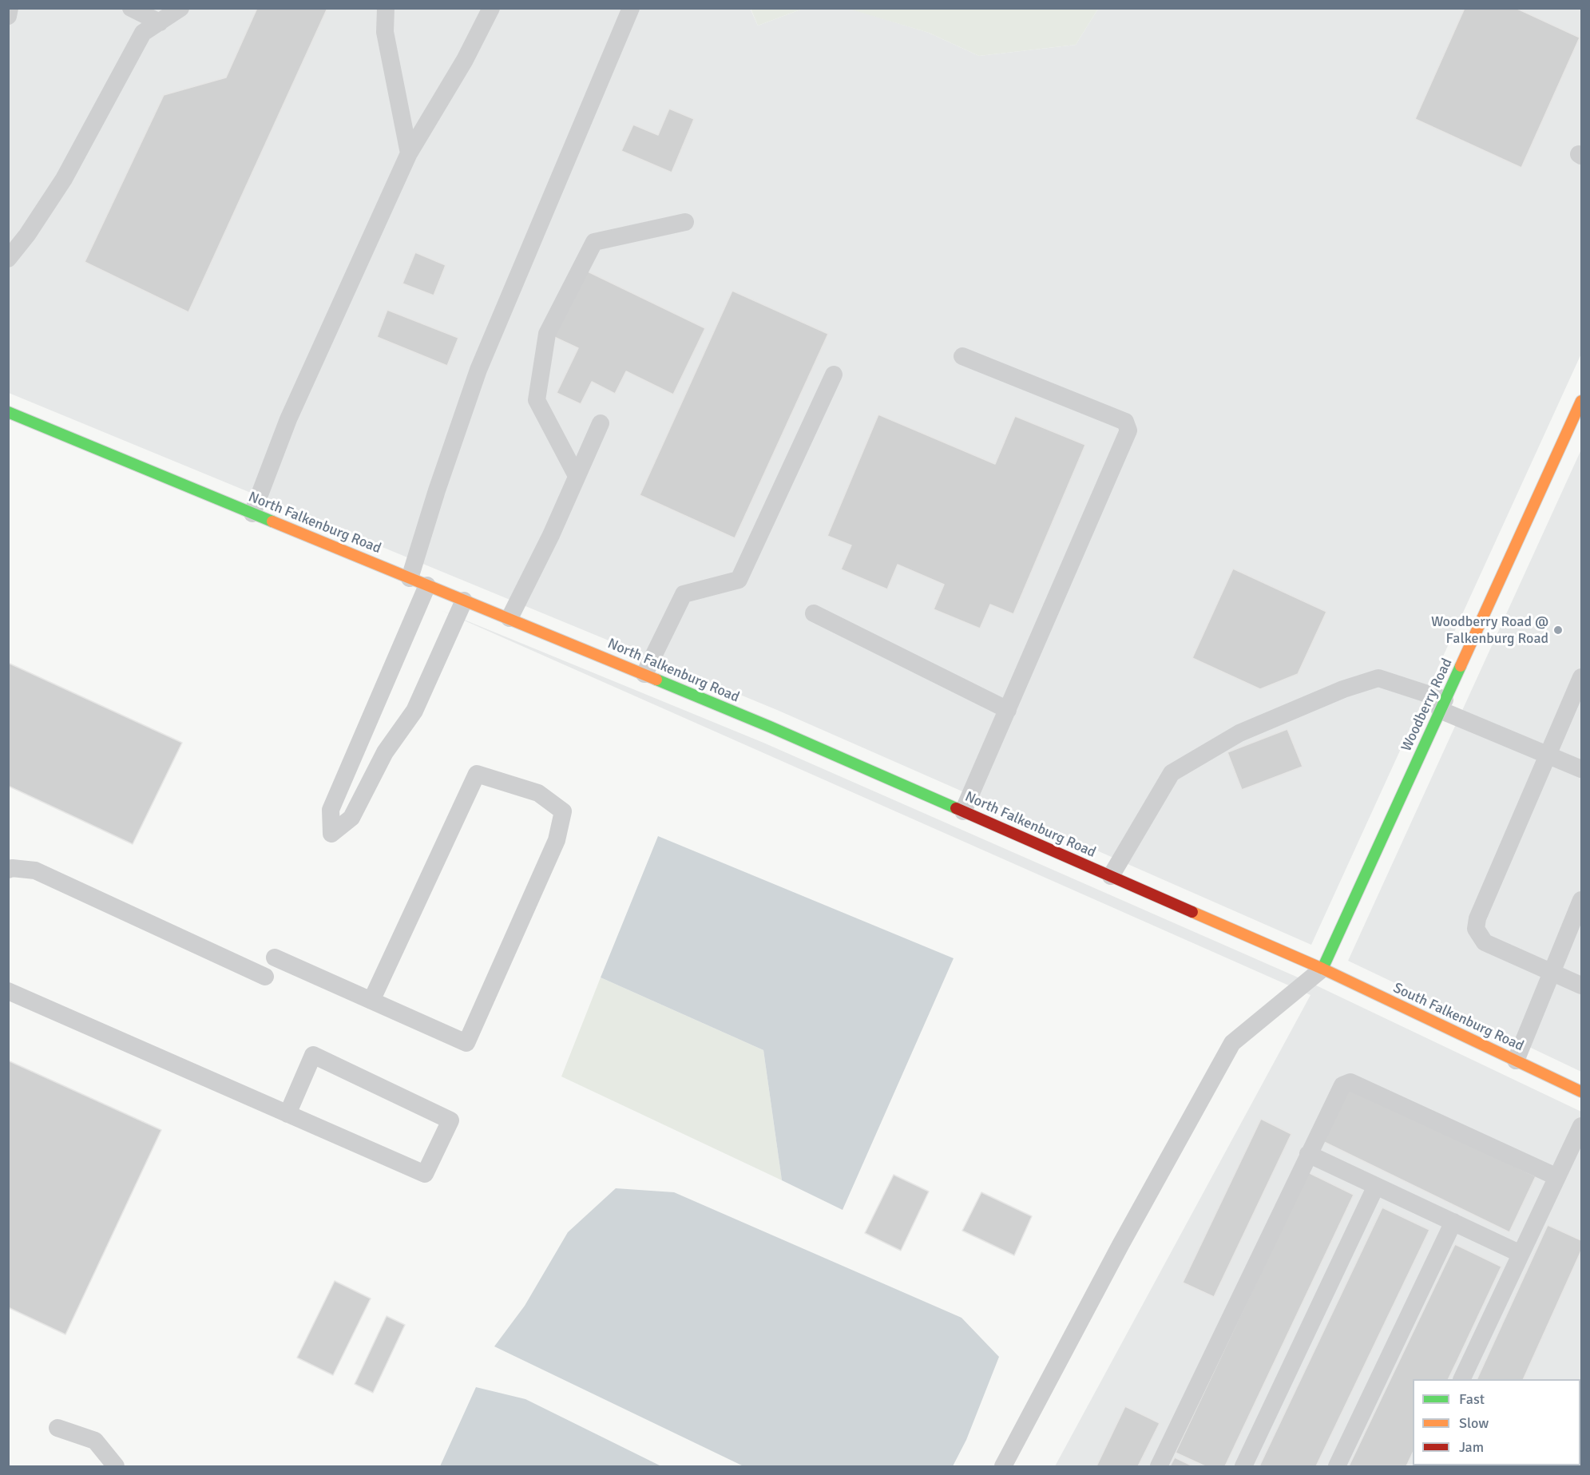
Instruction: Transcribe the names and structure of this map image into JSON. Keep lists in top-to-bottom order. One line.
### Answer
{"streets":{"street":["North Falkenburg Road","Woodberry Road","South Falkenburg Road"]},"crossings":[["North Falkenburg Road","Woodberry Road"],["North Falkenburg Road","South Falkenburg Road"],["Woodberry Road","South Falkenburg Road"]],"places":["Woodberry Road @ Falkenburg Road"],"legend":["Fast","Slow","Jam"]}
